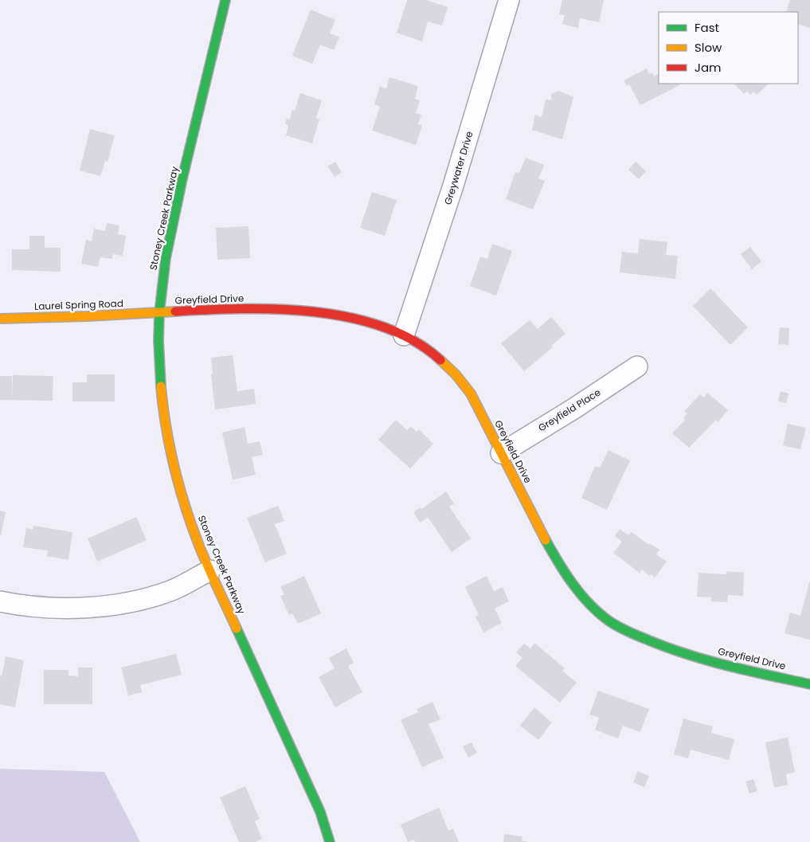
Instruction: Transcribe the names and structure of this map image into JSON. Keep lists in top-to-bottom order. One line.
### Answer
{"streets":{"street":["Greywater Drive","Stoney Creek Parkway","Greyfield Drive","Laurel Spring Road","Greyfield Place"]},"crossings":[["Greywater Drive","Greyfield Drive"],["Stoney Creek Parkway","Greyfield Drive"],["Stoney Creek Parkway","Laurel Spring Road"],["Greyfield Drive","Laurel Spring Road"],["Greyfield Drive","Greyfield Place"]],"legend":["Fast","Slow","Jam"]}
